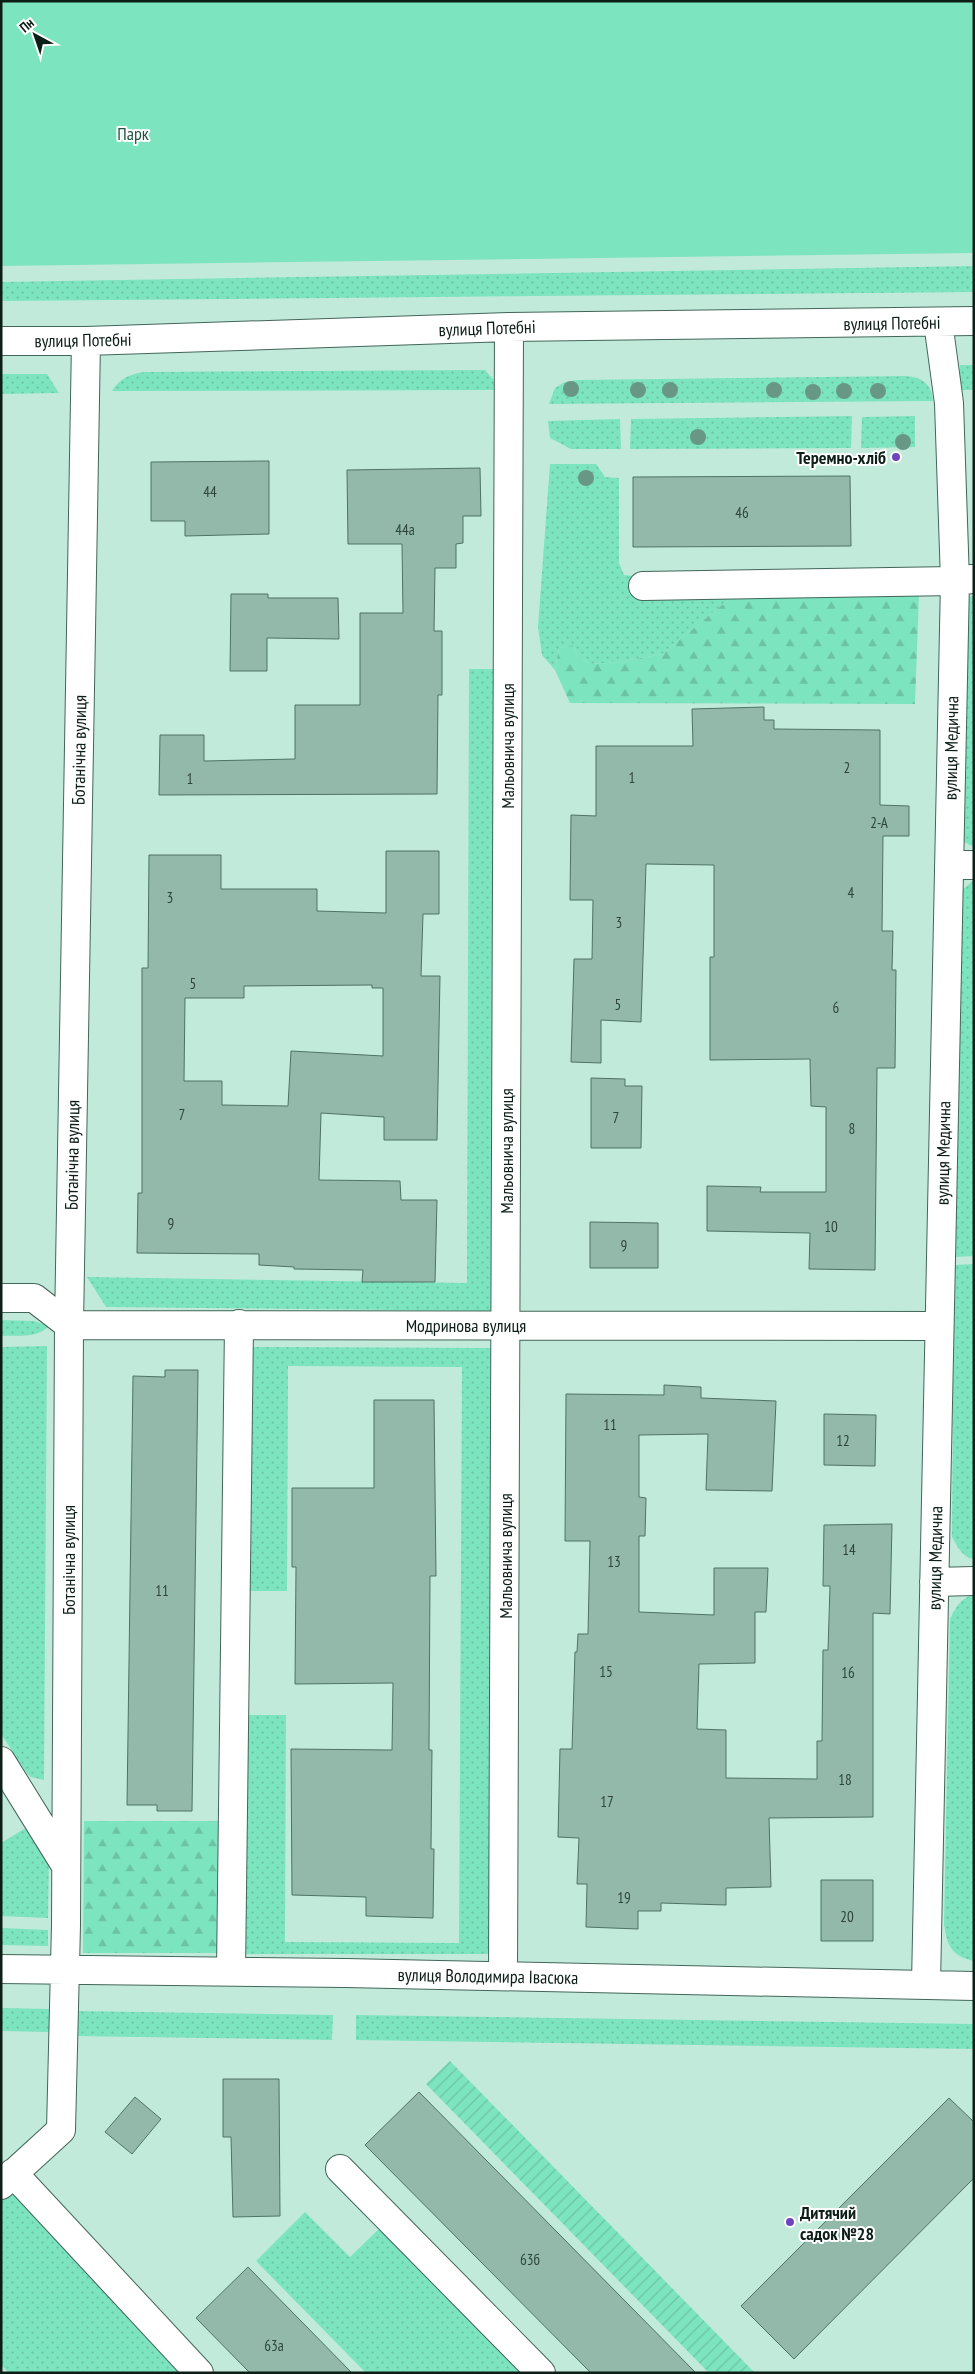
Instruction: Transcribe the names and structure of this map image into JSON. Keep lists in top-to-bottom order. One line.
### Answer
{"streets":{"street":["вулиця Потебні","Мальовнича вулиця","вулиця Медична","Ботанічна вулиця","Модринова вулиця","вулиця Володимира Івасюка"]},"crossings":[["вулиця Потебні","Мальовнича вулиця"],["вулиця Потебні","вулиця Медична"],["вулиця Потебні","Ботанічна вулиця"],["Мальовнича вулиця","Модринова вулиця"],["Мальовнича вулиця","вулиця Володимира Івасюка"],["вулиця Медична","Модринова вулиця"],["вулиця Медична","вулиця Володимира Івасюка"],["Ботанічна вулиця","Модринова вулиця"],["Ботанічна вулиця","вулиця Володимира Івасюка"]],"parks":["Парк"],"places":["Теремно-хліб","Дитячий садок №28"],"house_numbers":["44","46","44а","2","1","1","2-А","4","3","3","5","5","6","7","7","8","9","10","9","11","12","14","13","11","15","16","18","17","19","20","63б","63а"],"north":"top left"}
